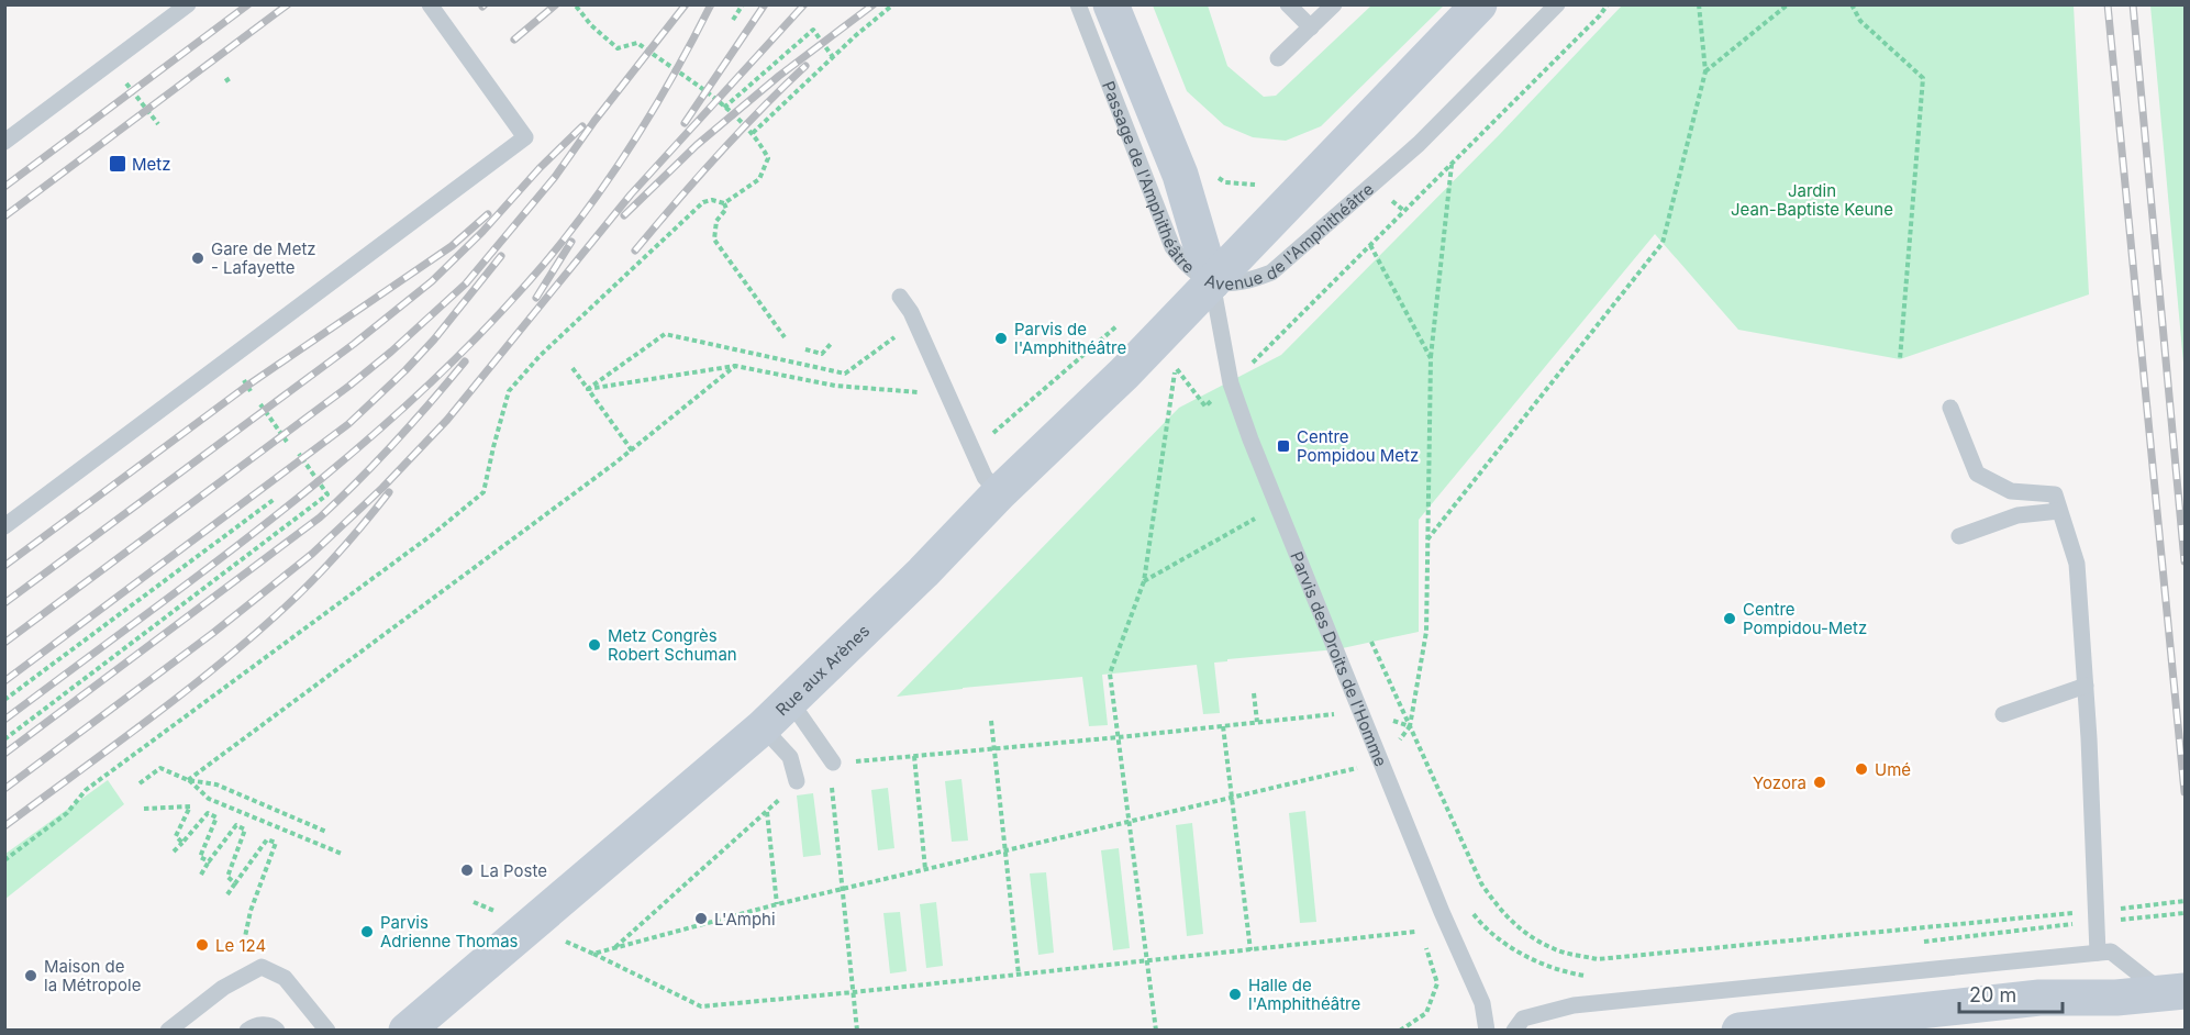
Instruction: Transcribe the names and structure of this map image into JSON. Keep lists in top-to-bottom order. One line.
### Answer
{"streets":{"main road":["Passage de l'Amphithéâtre","Avenue de l'Amphithéâtre","Rue aux Arènes"],"lane":["Parvis des Droits de l'Homme"]},"crossings":[["Passage de l'Amphithéâtre","Avenue de l'Amphithéâtre"],["Passage de l'Amphithéâtre","Parvis des Droits de l'Homme"],["Passage de l'Amphithéâtre","Rue aux Arènes"],["Avenue de l'Amphithéâtre","Parvis des Droits de l'Homme"],["Avenue de l'Amphithéâtre","Rue aux Arènes"],["Parvis des Droits de l'Homme","Rue aux Arènes"]],"parks":["Jardin Jean-Baptiste Keune"],"places":{"transit":["Metz","Centre Pompidou Metz"],"other":["Gare de Metz - Lafayette","Parvis de l'Amphithéâtre","Centre Pompidou-Metz","Metz Congrès Robert Schuman","Umé","Yozora","La Poste","L'Amphi","Parvis Adrienne Thomas","Le 124","Maison de la Métropole","Halle de l'Amphithéâtre"]},"scale_bar":"20 m"}
